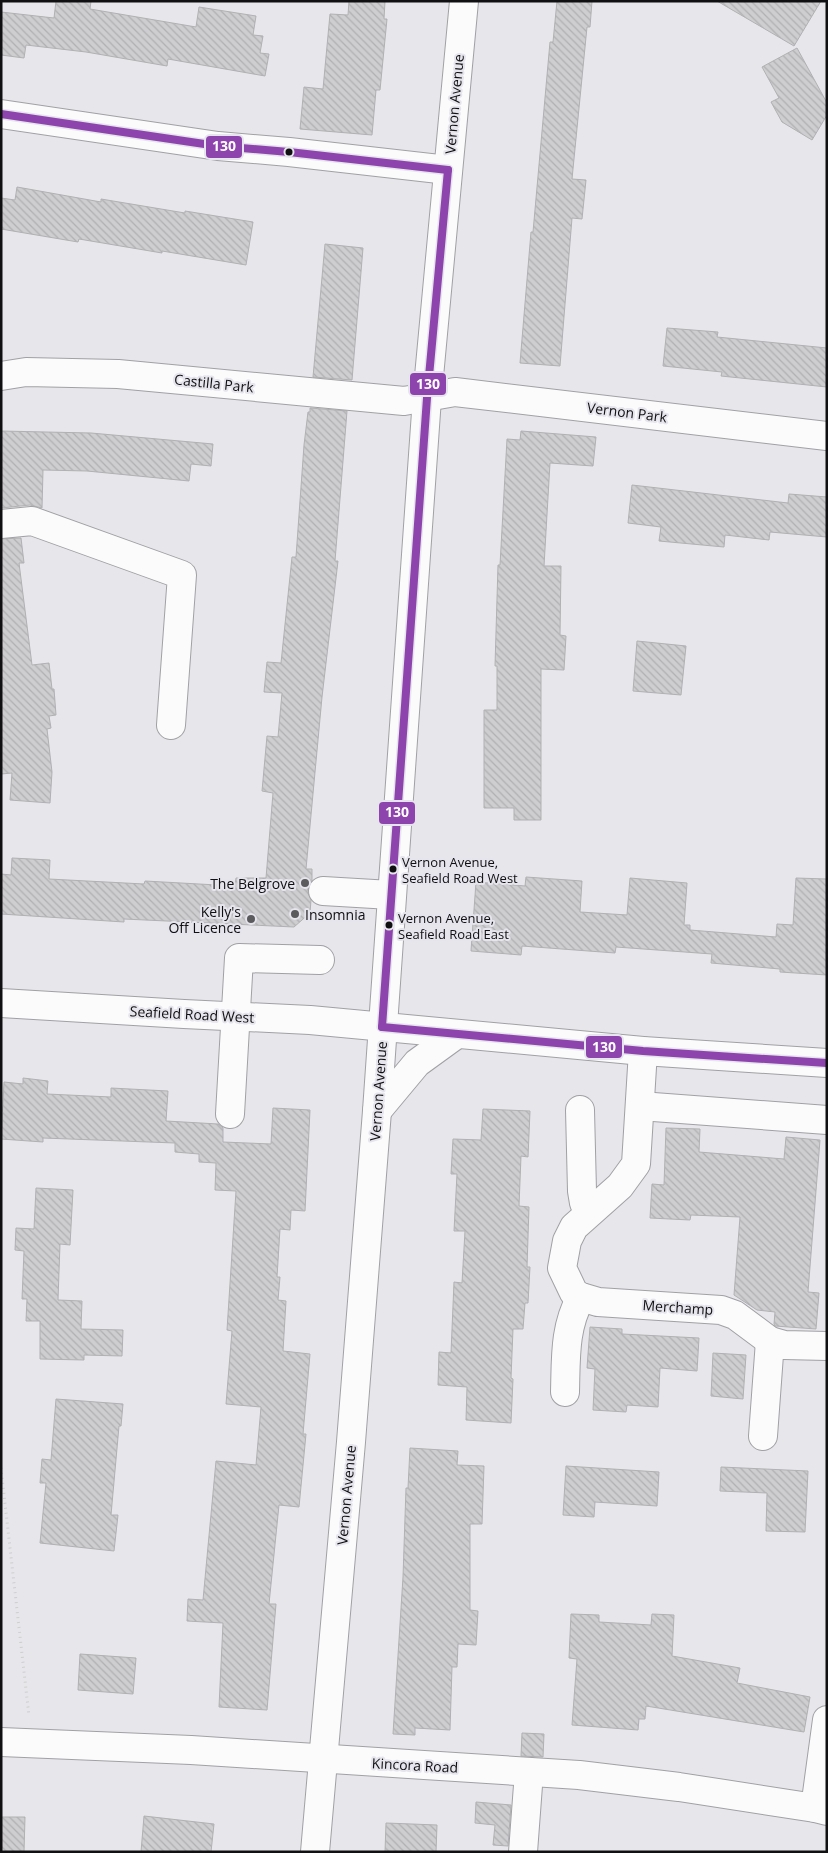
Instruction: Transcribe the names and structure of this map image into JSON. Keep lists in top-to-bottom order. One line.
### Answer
{"streets":{"street":["Vernon Avenue","Castilla Park","Vernon Park","Seafield Road West","Merchamp","Kincora Road"]},"crossings":[["Vernon Avenue","Castilla Park"],["Vernon Avenue","Vernon Park"],["Vernon Avenue","Seafield Road West"],["Vernon Avenue","Kincora Road"],["Castilla Park","Vernon Park"]],"places":["Vernon Avenue, Seafield Road West","The Belgrove","Insomnia","Kelly's Off Licence","Vernon Avenue, Seafield Road East"],"lines":["transit line 130"]}
